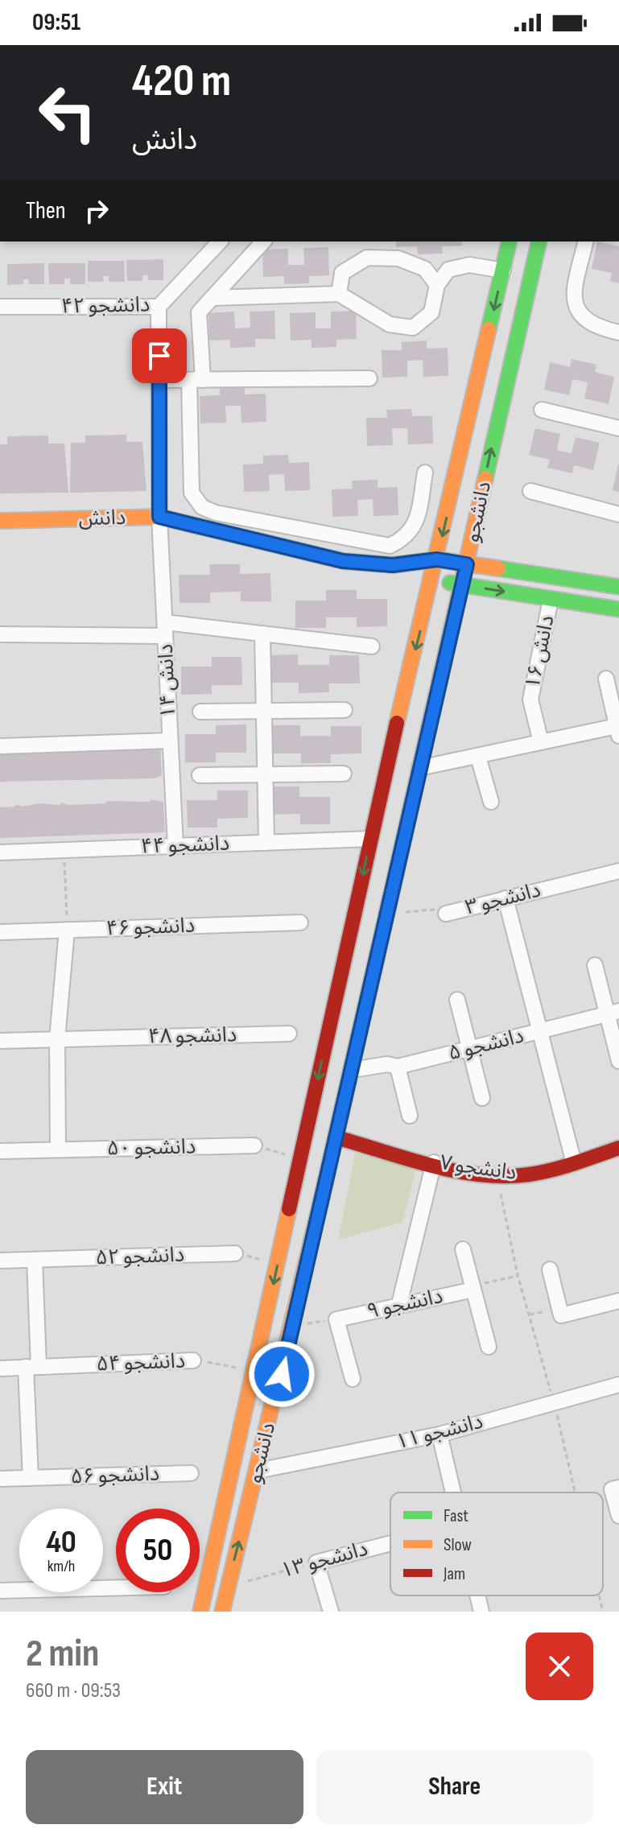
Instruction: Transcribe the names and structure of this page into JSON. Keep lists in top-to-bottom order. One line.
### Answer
{"streets":{"main road":["دانشجو","دانش","دانشجو ۷"],"street":["دانشجو ۴۲","دانش ۱۶","دانش ۱۴","دانشجو ۴۴","دانشجو ۳","دانشجو ۴۶","دانشجو ۴۸","دانشجو ۵","دانشجو ۵۰","دانشجو ۵۲","دانشجو ۹","دانشجو ۵۴","دانشجو ۱۱","دانشجو ۵۶","دانشجو ۱۳"]},"crossings":[["دانشجو ۴۲","دانش ۱۴"],["دانشجو","دانش"],["دانشجو","دانشجو ۴۴"],["دانشجو","دانشجو ۳"],["دانشجو","دانشجو ۵"],["دانشجو","دانشجو ۷"],["دانشجو","دانشجو ۵۴"],["دانشجو","دانشجو ۱۱"],["دانشجو","دانشجو ۱۳"],["دانش","دانش ۱۶"],["دانش","دانش ۱۴"],["دانش ۱۴","دانشجو ۴۴"]],"legend":["Fast","Slow","Jam"],"page":{"status":"09:51","turn":["420 m","دانش"],"then":"Then","speed":"40 km/h","limit":"50","heading":["2 min","660 m · 09:53"],"buttons":["Exit","Share"]}}
